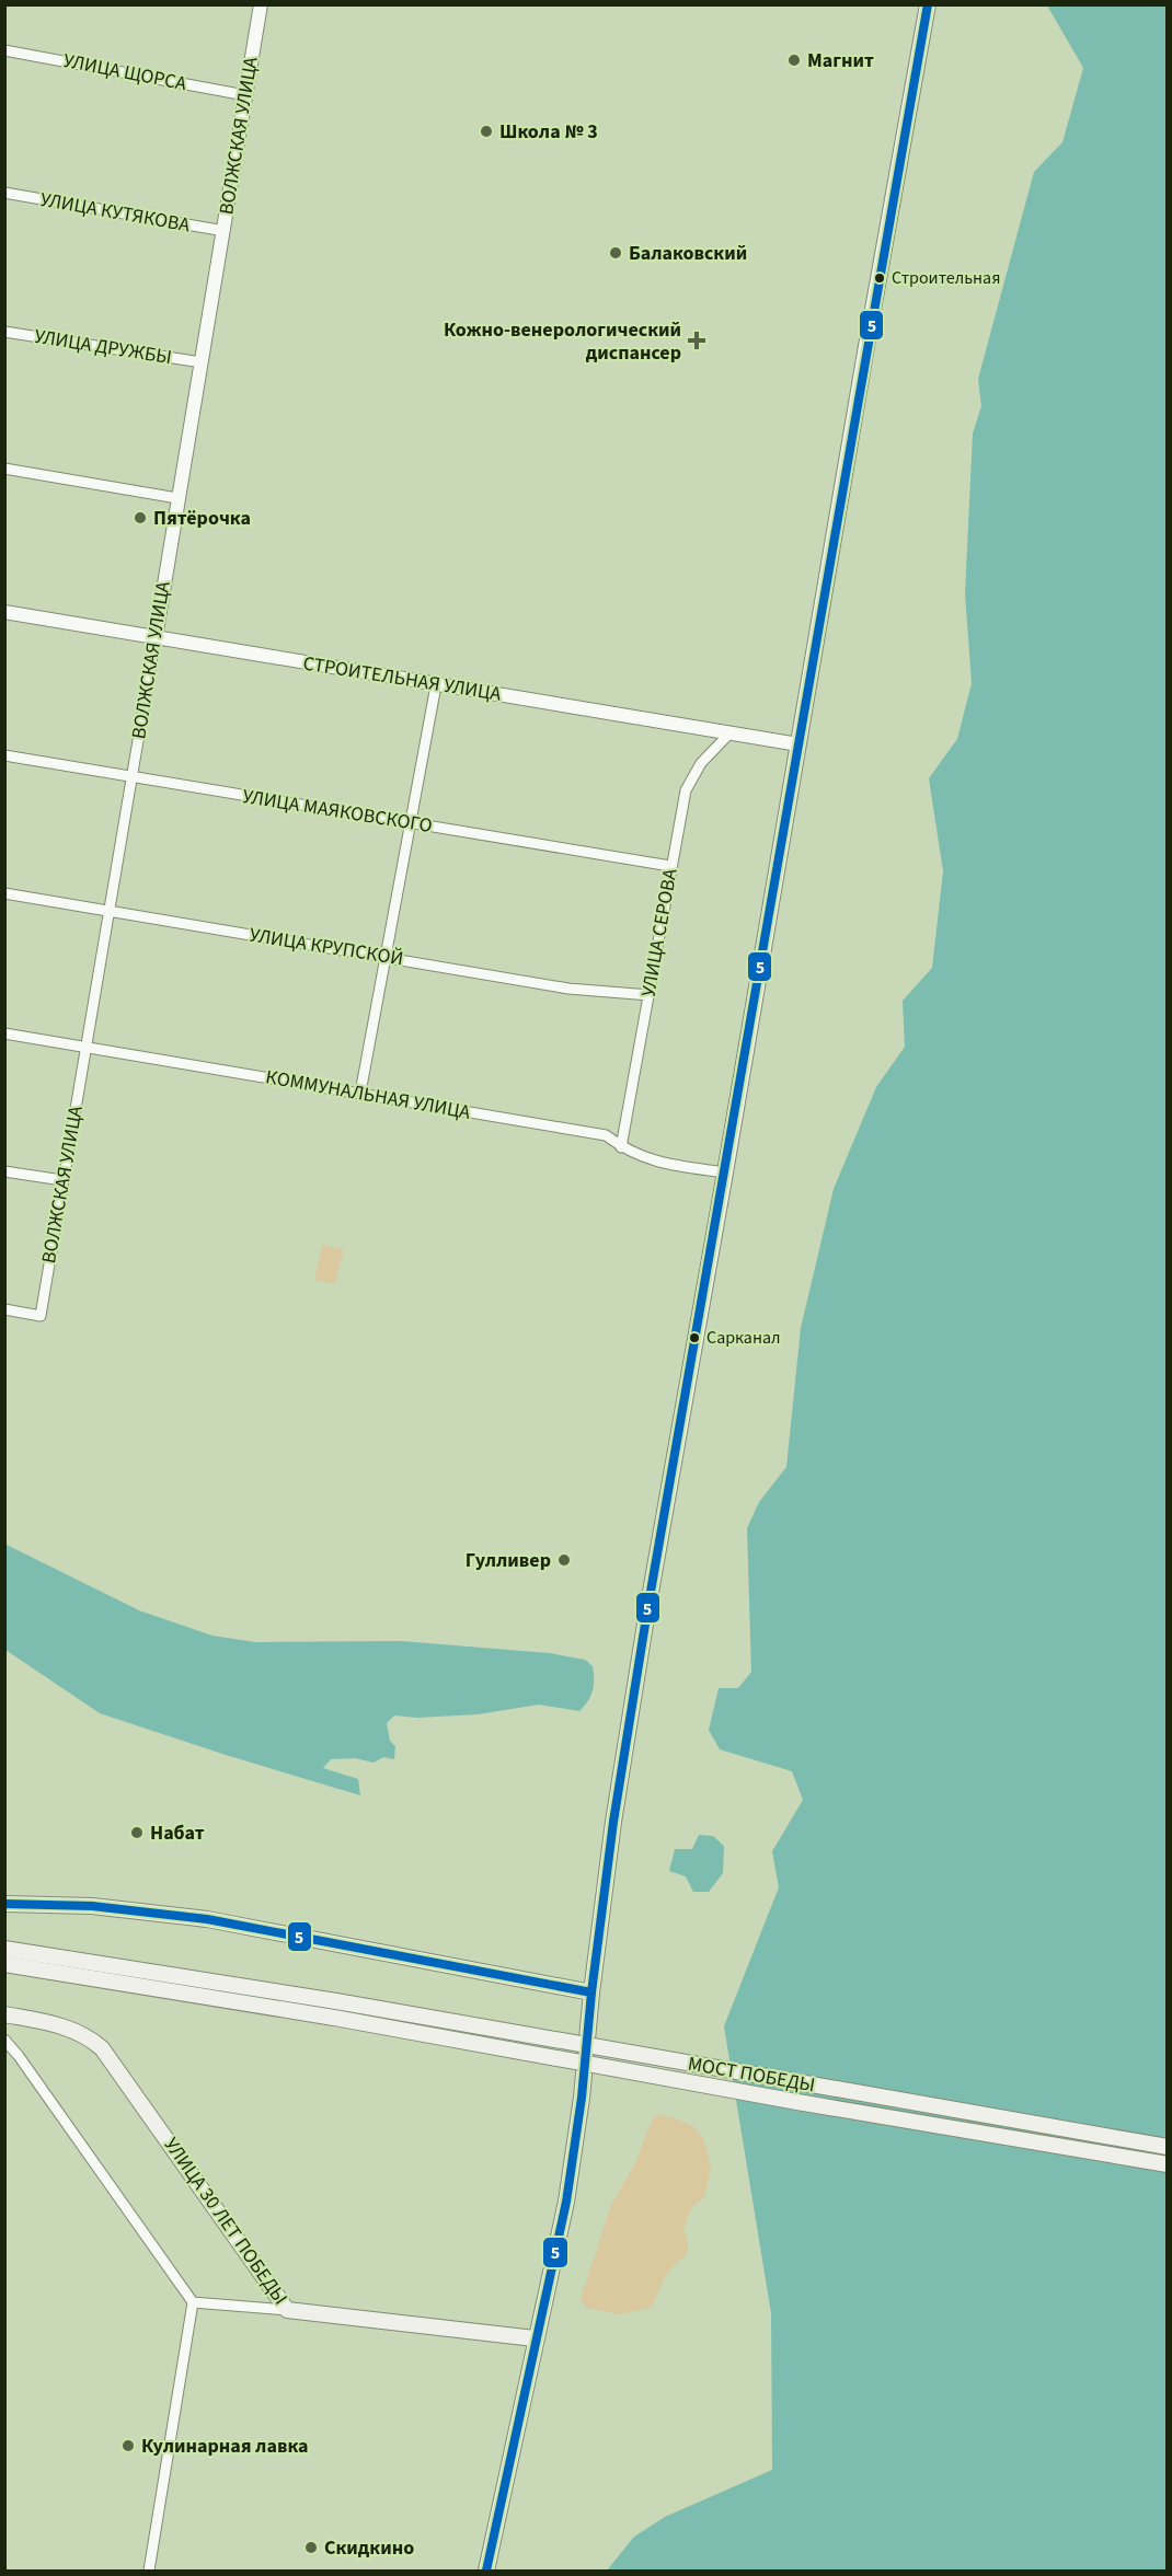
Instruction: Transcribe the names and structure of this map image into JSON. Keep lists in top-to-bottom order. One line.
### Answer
{"streets":{"main road":["МОСТ ПОБЕДЫ","УЛИЦА 30 ЛЕТ ПОБЕДЫ"],"street":["УЛИЦА ЩОРСА","ВОЛЖСКАЯ УЛИЦА","УЛИЦА КУТЯКОВА","УЛИЦА ДРУЖБЫ","СТРОИТЕЛЬНАЯ УЛИЦА","УЛИЦА МАЯКОВСКОГО","УЛИЦА СЕРОВА","УЛИЦА КРУПСКОЙ","КОММУНАЛЬНАЯ УЛИЦА"]},"crossings":[["УЛИЦА ЩОРСА","ВОЛЖСКАЯ УЛИЦА"],["ВОЛЖСКАЯ УЛИЦА","УЛИЦА КУТЯКОВА"],["ВОЛЖСКАЯ УЛИЦА","УЛИЦА ДРУЖБЫ"],["ВОЛЖСКАЯ УЛИЦА","СТРОИТЕЛЬНАЯ УЛИЦА"],["ВОЛЖСКАЯ УЛИЦА","УЛИЦА МАЯКОВСКОГО"],["ВОЛЖСКАЯ УЛИЦА","УЛИЦА КРУПСКОЙ"],["ВОЛЖСКАЯ УЛИЦА","КОММУНАЛЬНАЯ УЛИЦА"],["СТРОИТЕЛЬНАЯ УЛИЦА","УЛИЦА СЕРОВА"],["УЛИЦА МАЯКОВСКОГО","УЛИЦА СЕРОВА"],["УЛИЦА СЕРОВА","УЛИЦА КРУПСКОЙ"],["УЛИЦА СЕРОВА","КОММУНАЛЬНАЯ УЛИЦА"]],"places":{"other":["Магнит","Школа № 3","Балаковский","Строительная","Пятёрочка","Сарканал","Гулливер","Набат","Кулинарная лавка","Скидкино"],"health":["Кожно-венерологический диспансер"]},"lines":["transit line 5"]}
